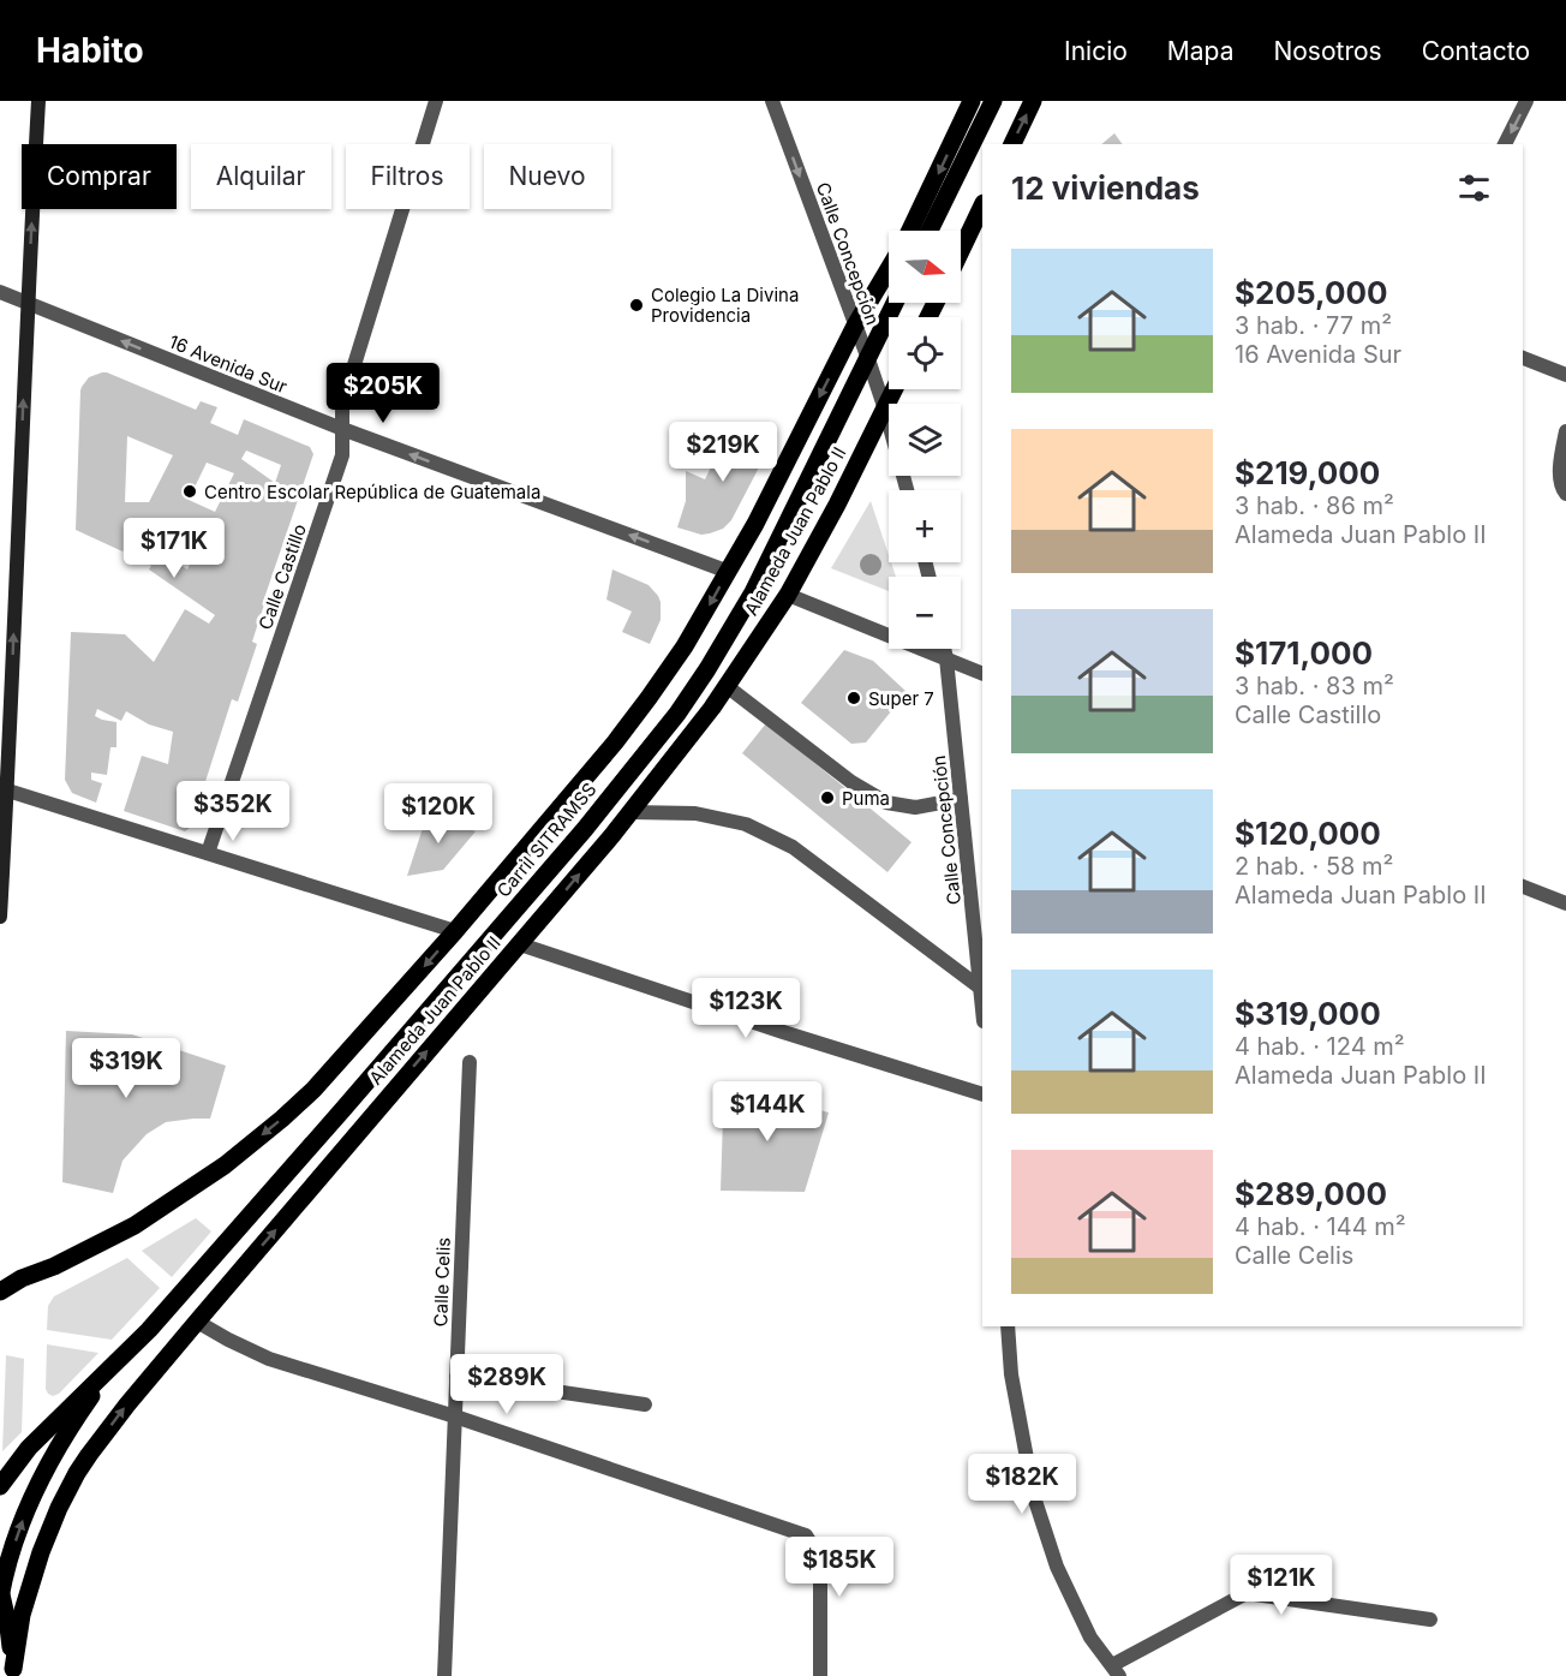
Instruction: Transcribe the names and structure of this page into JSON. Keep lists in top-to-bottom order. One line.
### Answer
{"streets":{"main road":["Alameda Juan Pablo II","Carril SITRAMSS"],"street":["Calle Concepción","16 Avenida Sur","Calle Castillo","Calle Celis"]},"crossings":[["Calle Concepción","Alameda Juan Pablo II"],["Calle Concepción","Carril SITRAMSS"],["16 Avenida Sur","Alameda Juan Pablo II"],["16 Avenida Sur","Calle Castillo"]],"one_way":["16 Avenida Sur"],"places":["Colegio La Divina Providencia","Centro Escolar República de Guatemala","Super 7","Puma"],"north":"right","page":{"header":"Habito","nav":["Inicio","Mapa","Nosotros","Contacto"],"chip":["Comprar","Alquilar","Filtros","Nuevo"],"heading":"12 viviendas","map_buttons":["+","−"],"list":[{"name":"$205,000","note":"3 hab. · 77 m² · 16 Avenida Sur"},{"name":"$219,000","note":"3 hab. · 86 m² · Alameda Juan Pablo II"},{"name":"$171,000","note":"3 hab. · 83 m² · Calle Castillo"},{"name":"$120,000","note":"2 hab. · 58 m² · Alameda Juan Pablo II"},{"name":"$319,000","note":"4 hab. · 124 m² · Alameda Juan Pablo II"},{"name":"$289,000","note":"4 hab. · 144 m² · Calle Celis"}],"price":["$205K","$219K","$171K","$352K","$120K","$123K","$319K","$144K","$289K","$182K","$185K","$121K"]}}
